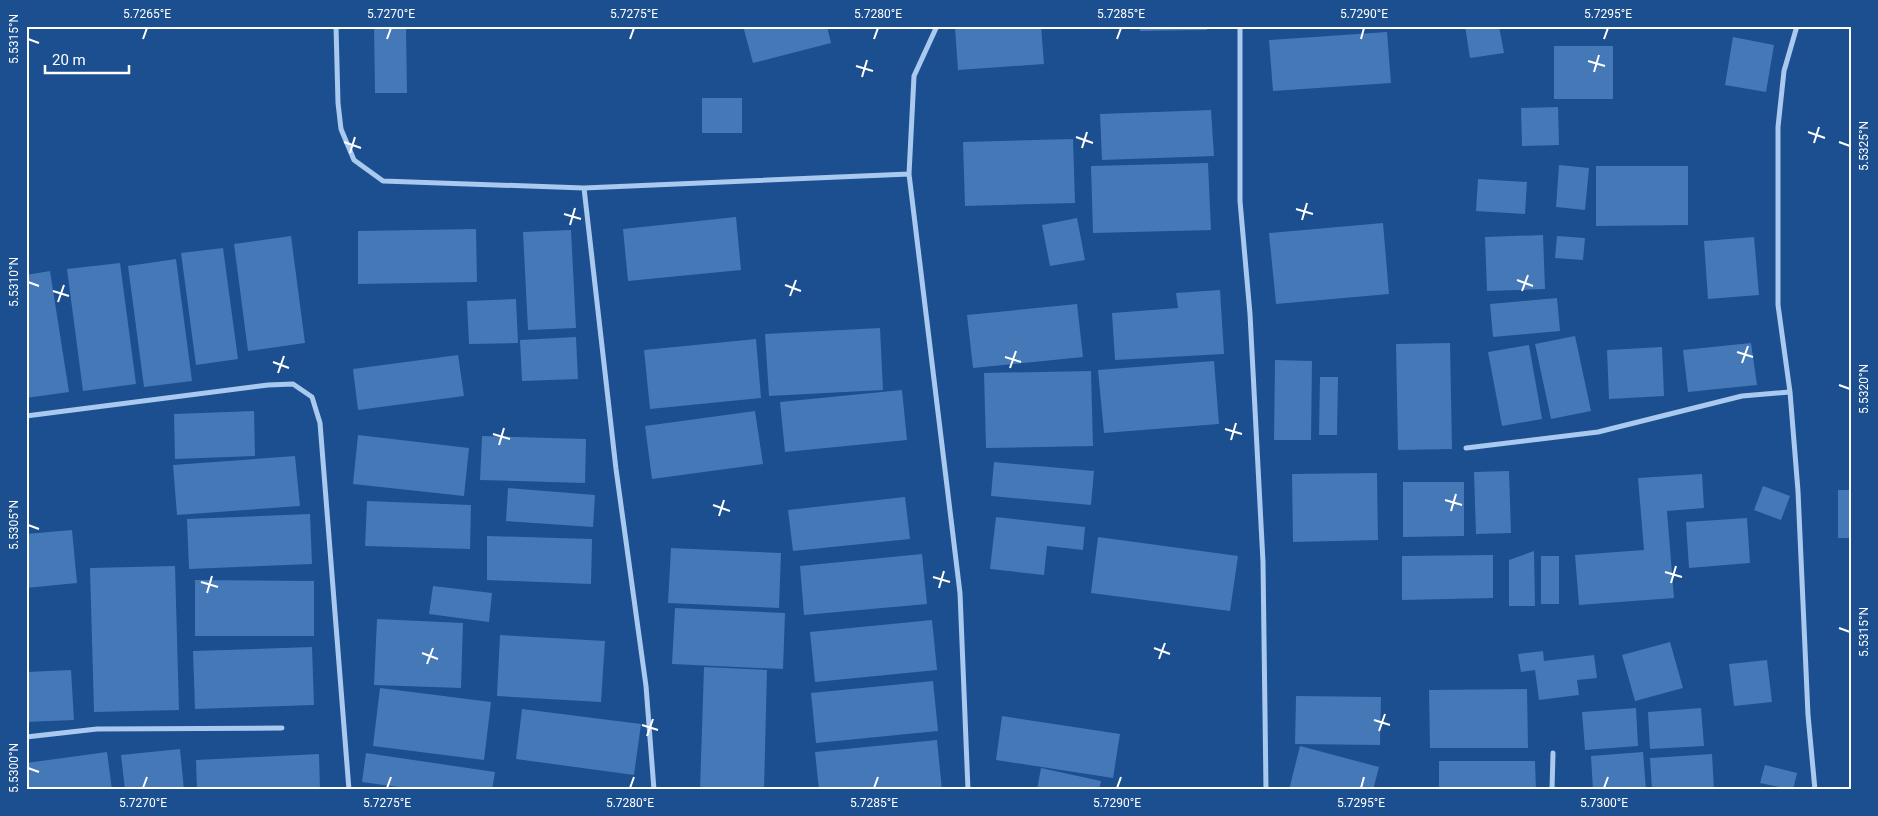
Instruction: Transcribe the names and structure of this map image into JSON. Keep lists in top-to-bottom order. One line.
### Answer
{"scale_bar":"20 m","coordinates":["5.7265°E","5.7270°E","5.7275°E","5.7280°E","5.7285°E","5.7290°E","5.7295°E","5.5315°N","5.5325°N","5.5310°N","5.5320°N","5.5305°N","5.5300°N","5.7300°E"]}
